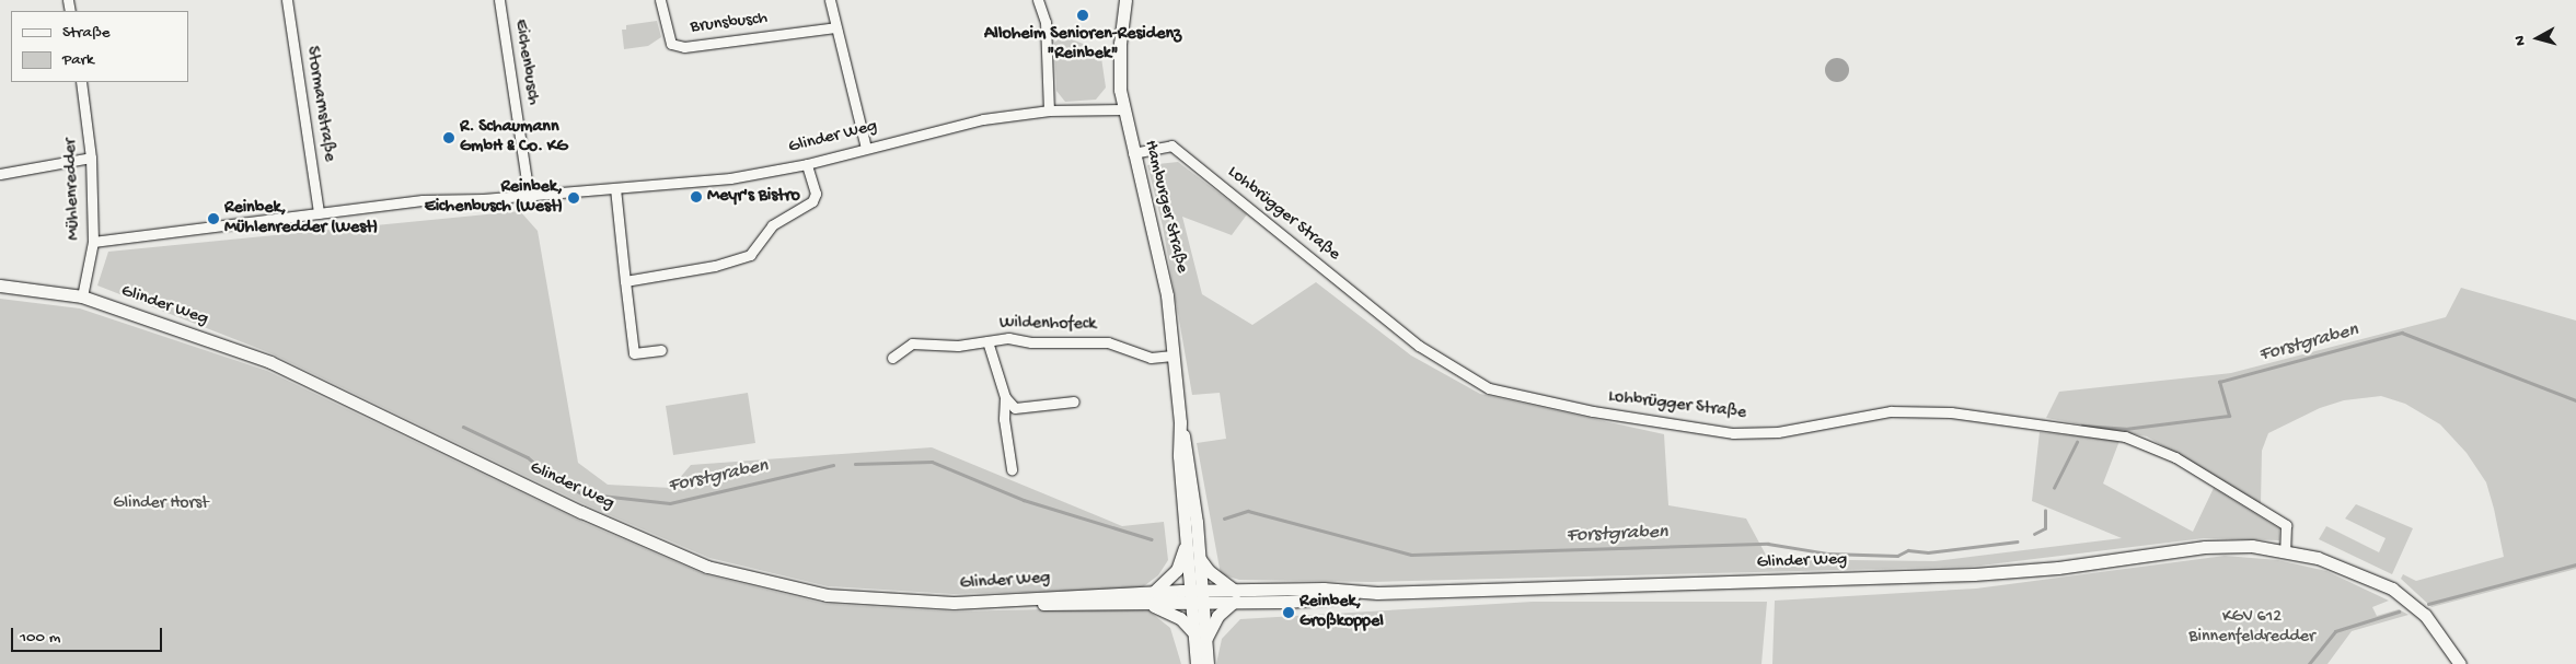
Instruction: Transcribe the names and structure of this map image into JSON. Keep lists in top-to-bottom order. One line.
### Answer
{"streets":{"main road":["Glinder Weg","Hamburger Straße"],"street":["Brunsbusch","Eichenbusch","Stormarnstraße","Mühlenredder","Lohbrügger Straße","Wildenhofeck"]},"crossings":[["Eichenbusch","Glinder Weg"],["Stormarnstraße","Glinder Weg"],["Glinder Weg","Mühlenredder"],["Glinder Weg","Hamburger Straße"],["Glinder Weg","Lohbrügger Straße"],["Hamburger Straße","Lohbrügger Straße"],["Hamburger Straße","Wildenhofeck"]],"water":["Forstgraben"],"parks":["Glinder Horst","KGV 612 Binnenfeldredder"],"places":["Alloheim Senioren-Residenz \"Reinbek\"","R. Schaumann GmbH & Co. KG","Meyr's Bistro","Reinbek, Eichenbusch (West)","Reinbek, Mühlenredder (West)","Reinbek, Großkoppel"],"legend":["Straße","Park"],"scale_bar":"100 m","north":"left"}
